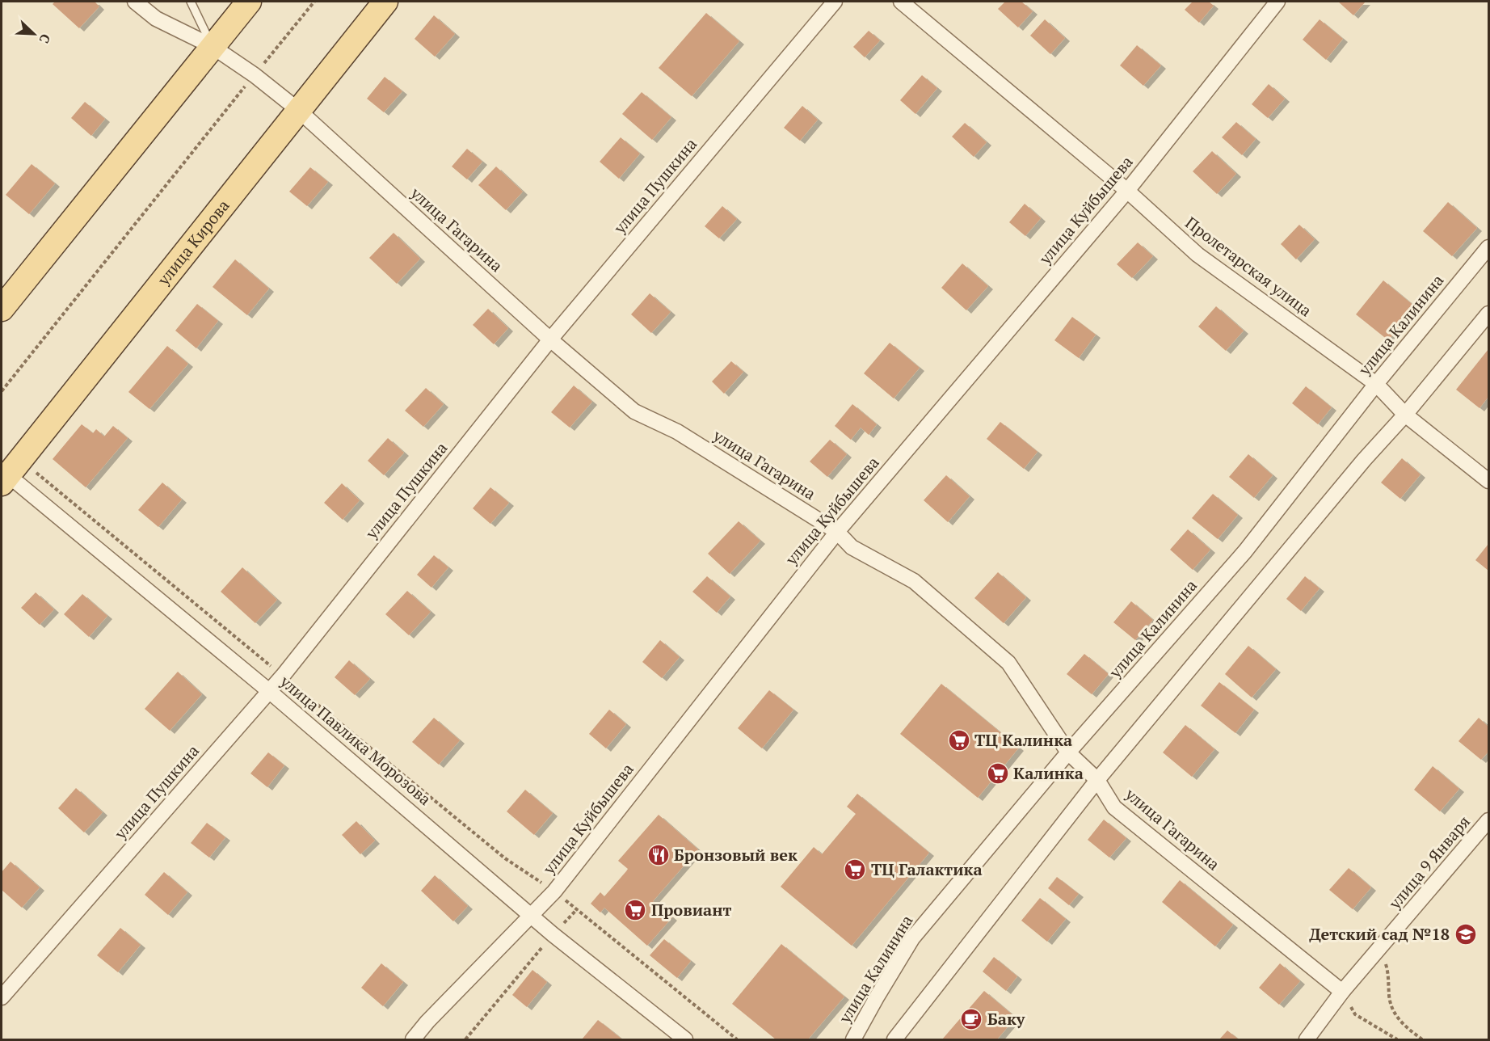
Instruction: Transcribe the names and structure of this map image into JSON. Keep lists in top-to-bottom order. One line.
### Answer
{"streets":{"main road":["улица Кирова"],"street":["улица Пушкина","улица Куйбышева","улица Гагарина","Пролетарская улица","улица Калинина","улица Павлика Морозова","улица 9 Января"]},"crossings":[["улица Пушкина","улица Гагарина"],["улица Пушкина","улица Павлика Морозова"],["улица Куйбышева","улица Гагарина"],["улица Куйбышева","Пролетарская улица"],["улица Куйбышева","улица Павлика Морозова"],["улица Гагарина","улица Кирова"],["улица Гагарина","улица Калинина"],["улица Гагарина","улица 9 Января"],["улица Кирова","улица Павлика Морозова"],["Пролетарская улица","улица Калинина"]],"places":{"supermarket":["ТЦ Калинка","Калинка","ТЦ Галактика","Провиант"],"restaurant":["Бронзовый век"],"school or university":["Детский сад №18"],"cafe":["Баку"]},"north":"bottom right"}
